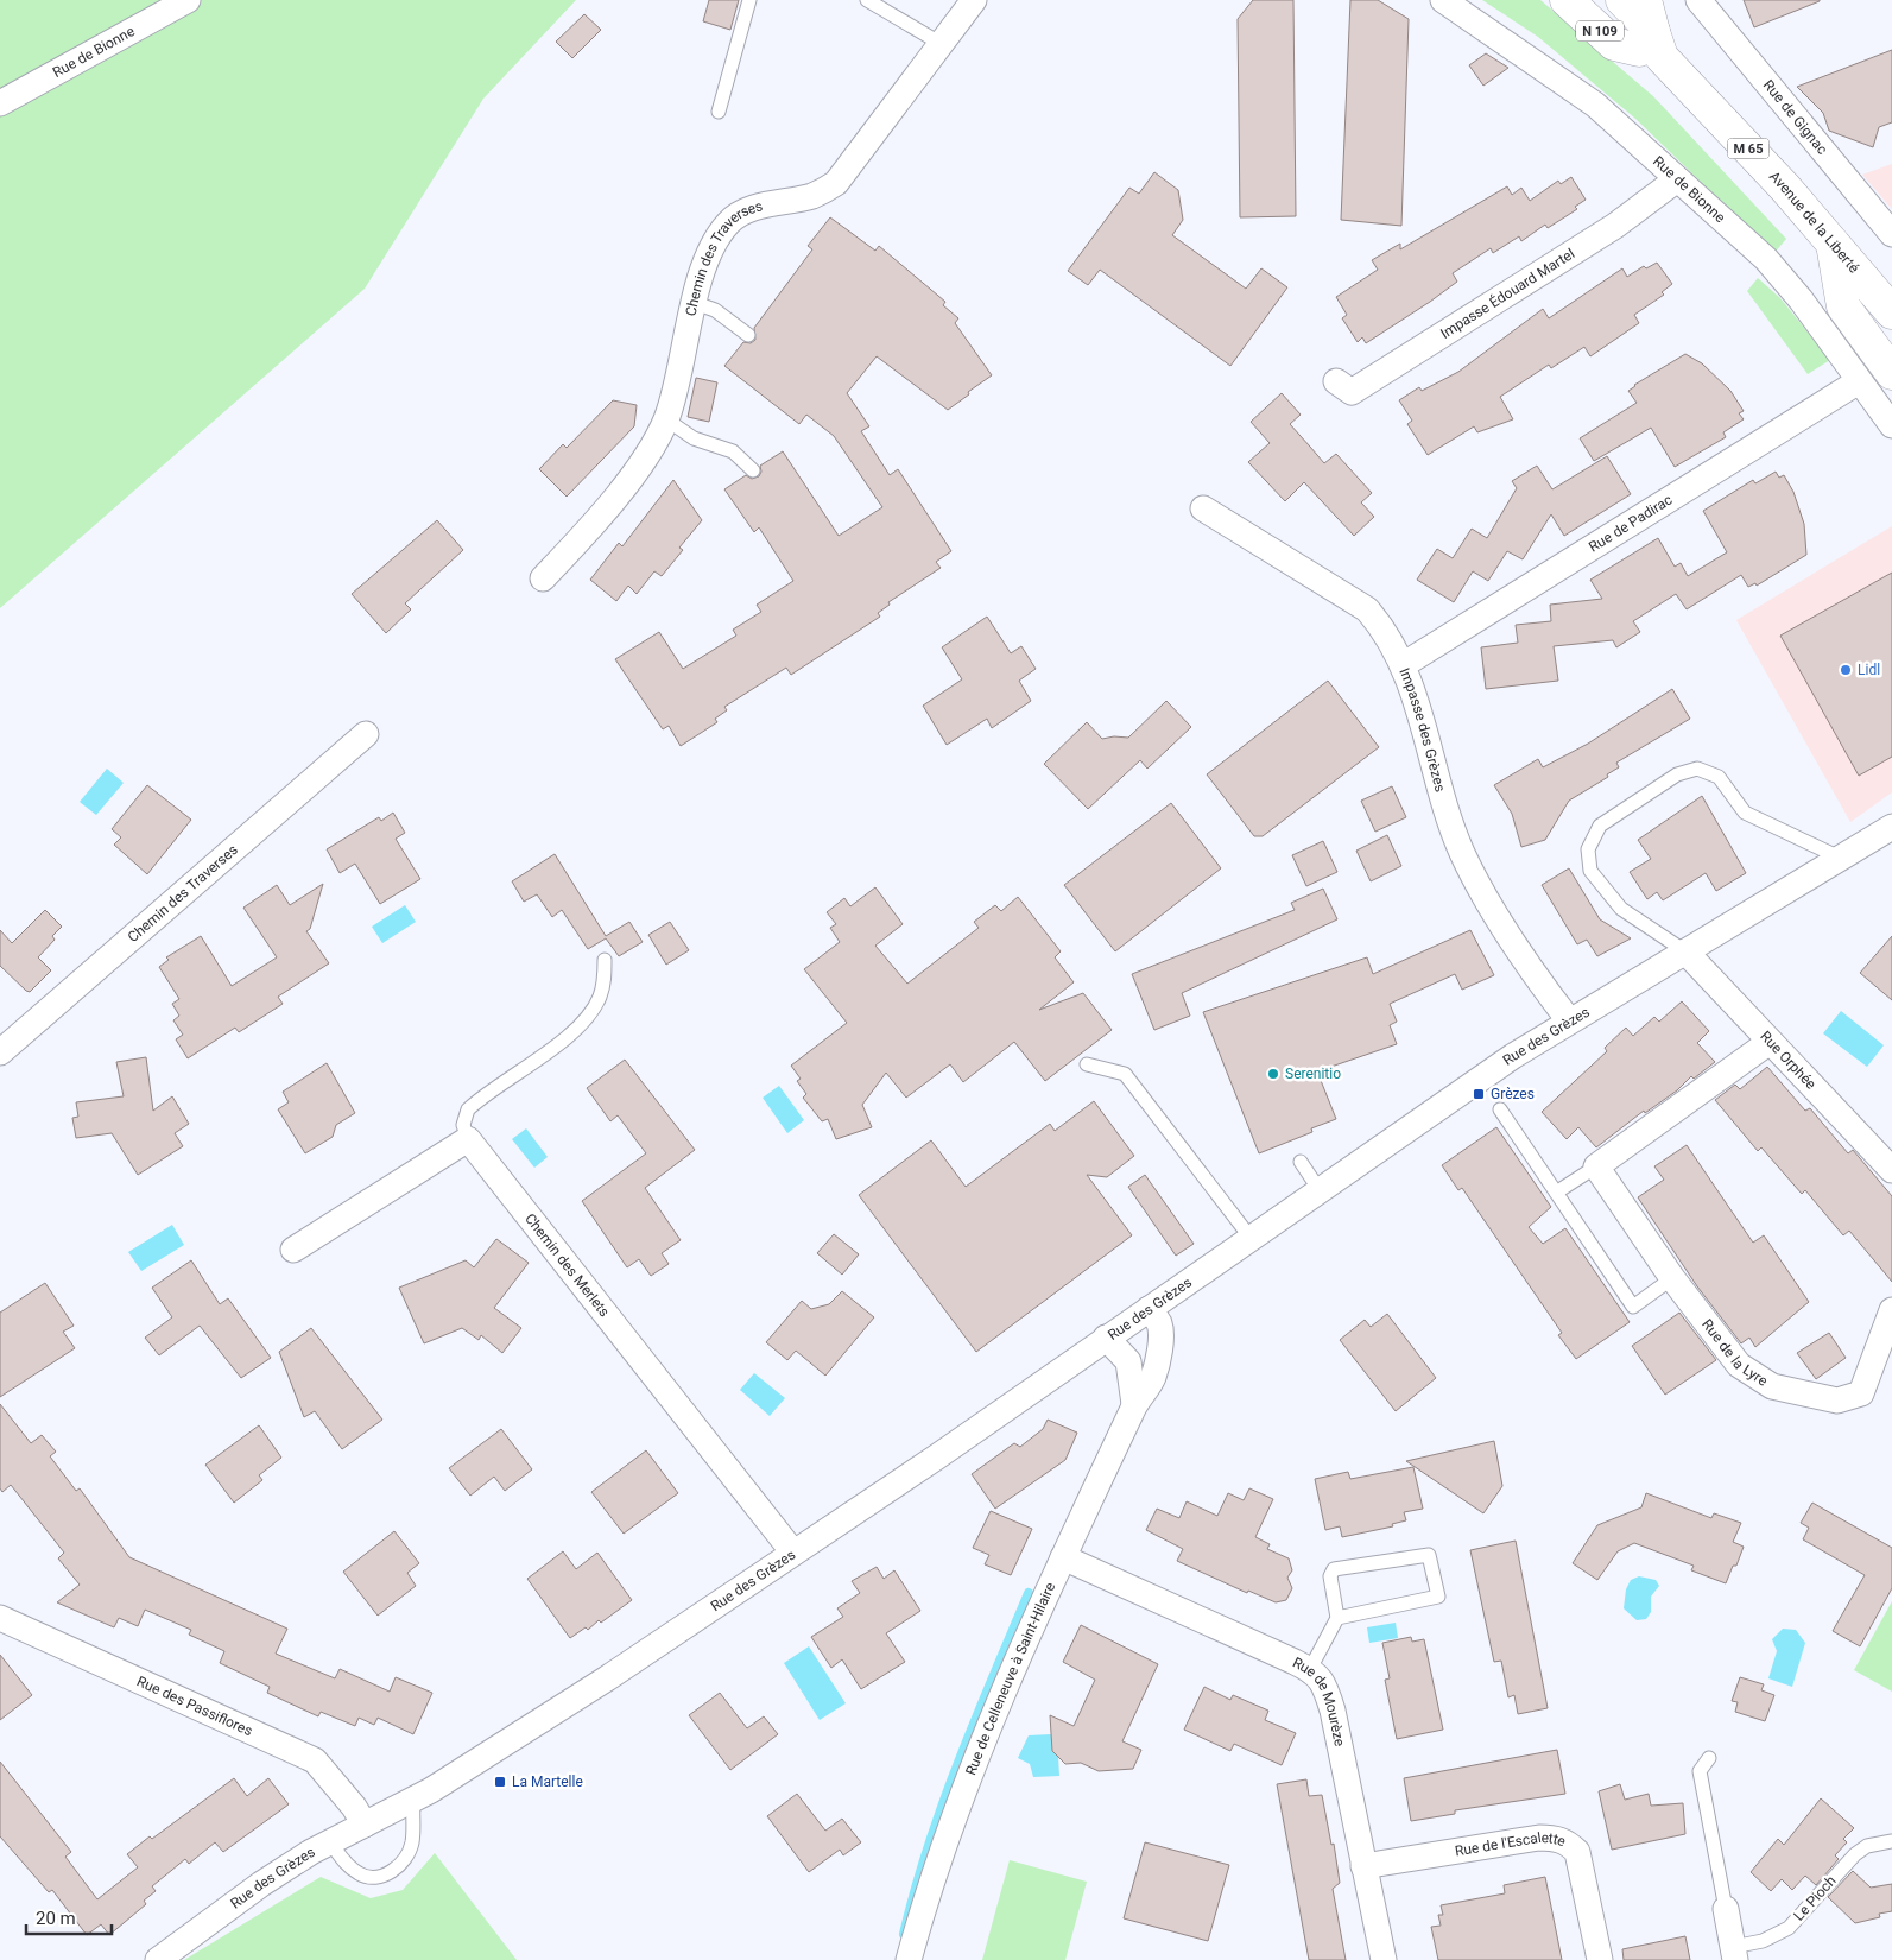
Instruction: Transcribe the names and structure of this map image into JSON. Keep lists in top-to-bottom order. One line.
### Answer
{"streets":{"main road":["N 109","M 65","Avenue de la Liberté"],"street":["Rue de Bionne","Rue de Gignac","Chemin des Traverses","Impasse Édouard Martel","Rue de Padirac","Impasse des Grèzes","Rue des Grèzes","Rue Orphée","Chemin des Merlets","Rue de la Lyre","Rue de Celleneuve à Saint-Hilaire","Rue des Passiflores","Rue de Mourèze","Rue de l'Escalette"],"lane":["Le Pioch"]},"crossings":[["N 109","Avenue de la Liberté"],["Rue de Bionne","Impasse Édouard Martel"],["Rue de Bionne","Rue de Padirac"],["Rue de Padirac","Impasse des Grèzes"],["Impasse des Grèzes","Rue des Grèzes"],["Rue des Grèzes","Rue Orphée"],["Rue des Grèzes","Chemin des Merlets"],["Rue des Grèzes","Rue de Celleneuve à Saint-Hilaire"],["Rue des Grèzes","Rue des Passiflores"],["Rue de Celleneuve à Saint-Hilaire","Rue de Mourèze"],["Rue de Mourèze","Rue de l'Escalette"]],"places":{"other":["Lidl","Serenitio"],"transit":["Grèzes","La Martelle"]},"scale_bar":"20 m"}
